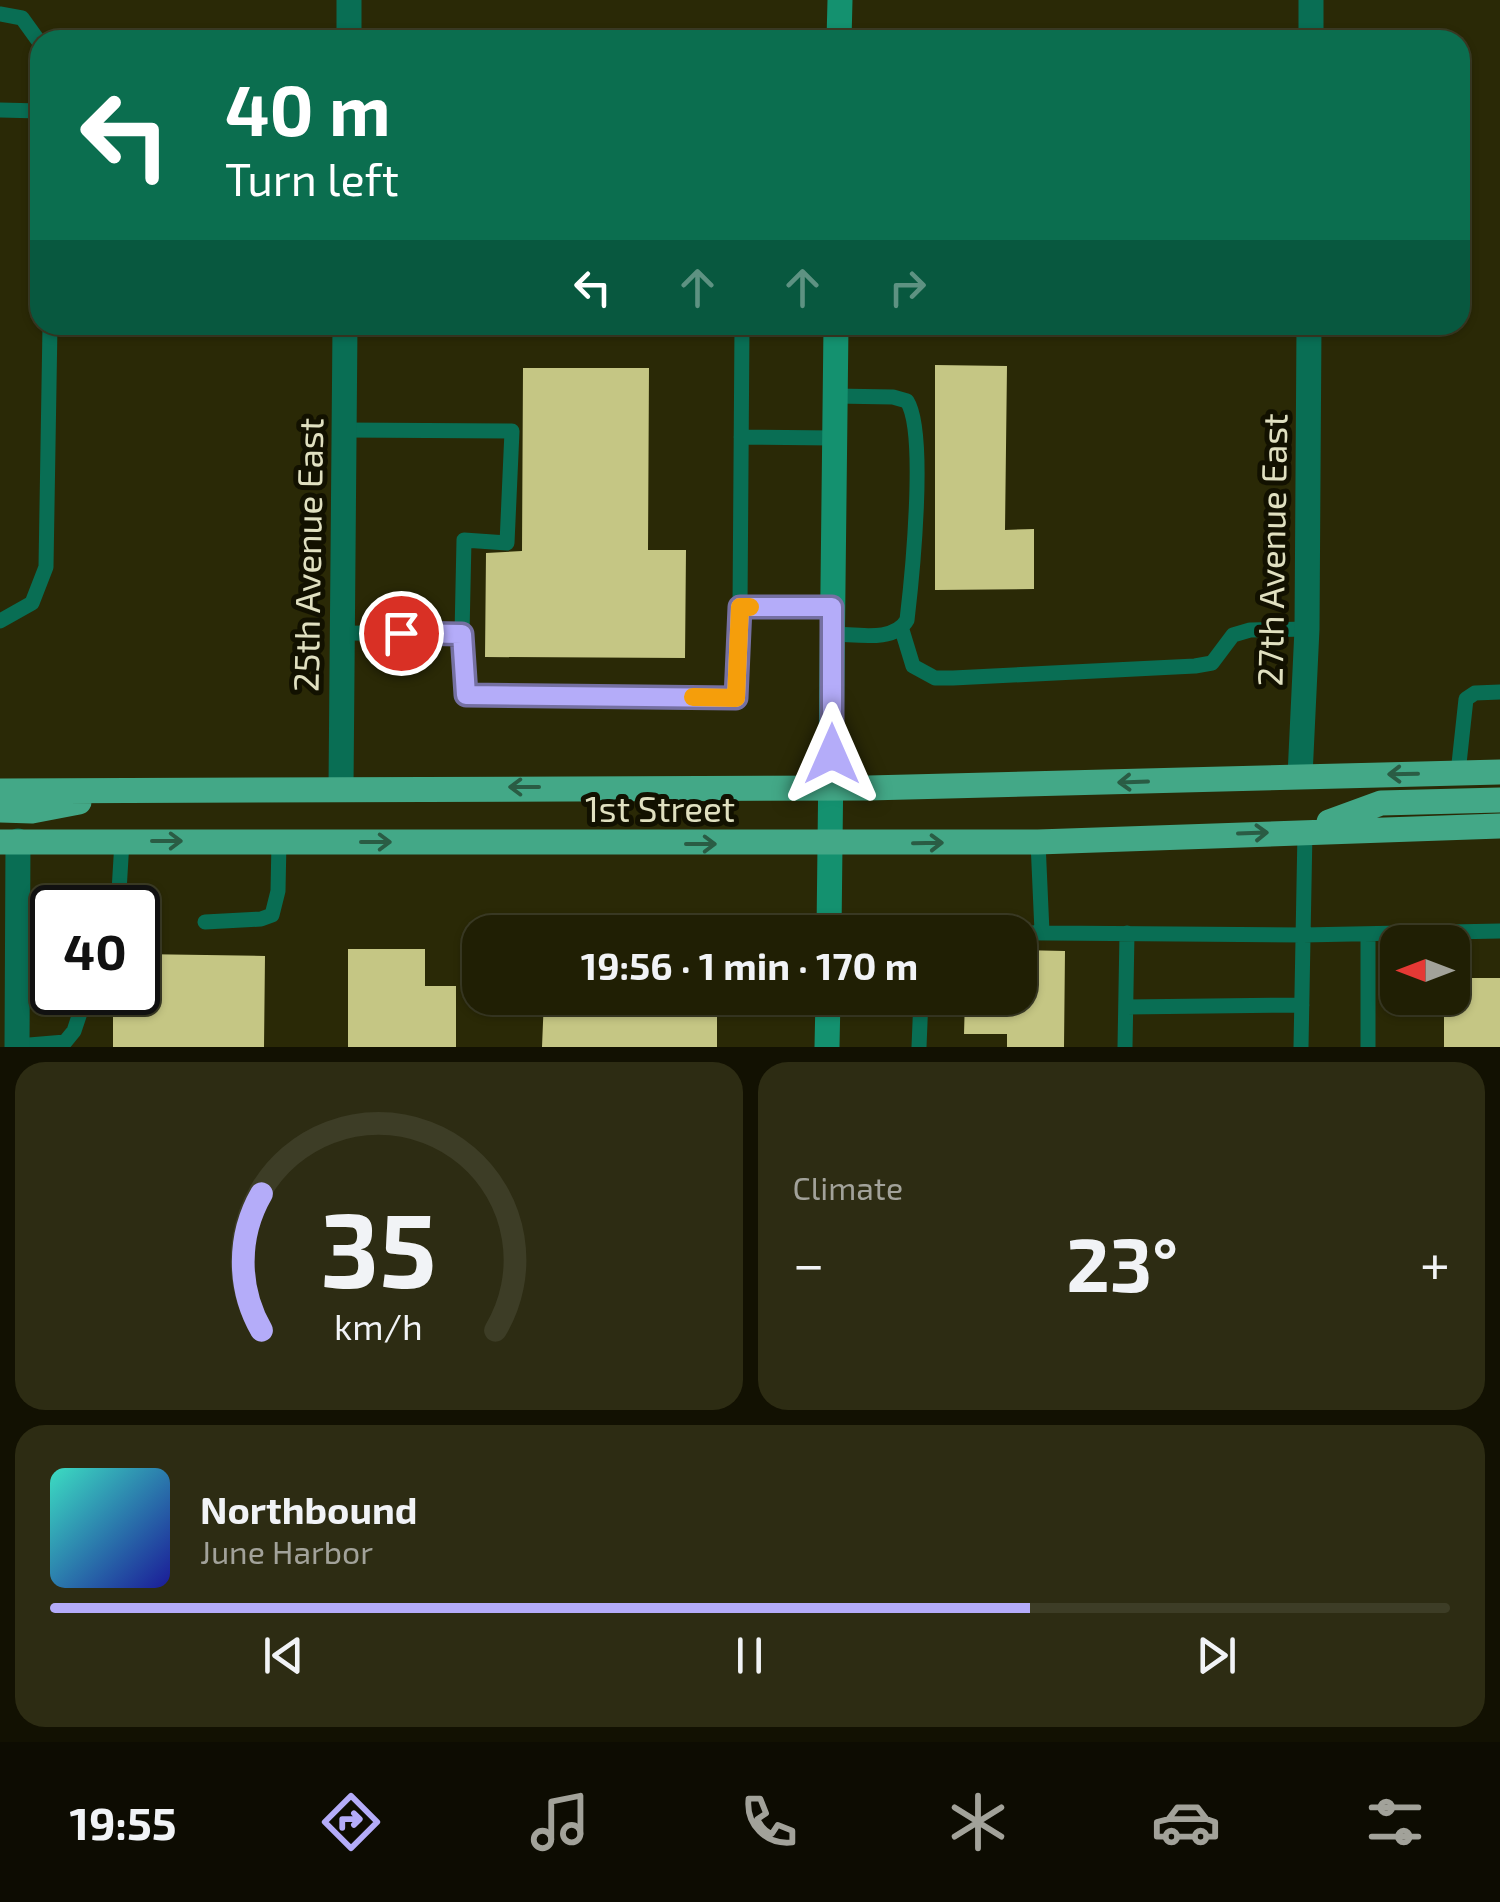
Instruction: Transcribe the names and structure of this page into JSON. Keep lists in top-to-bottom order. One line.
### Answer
{"streets":{"main road":["1st Street"],"street":["27th Avenue East","25th Avenue East"]},"crossings":[["27th Avenue East","1st Street"],["25th Avenue East","1st Street"]],"north":"left","page":{"turn":["40 m","Turn left"],"limit":"40","trip":"19:56 · 1 min · 170 m","tile":"Climate","heat":["−","23°","+"],"song":["Northbound","June Harbor"],"tabs":"19:55","gauge":["35","km/h"]}}
